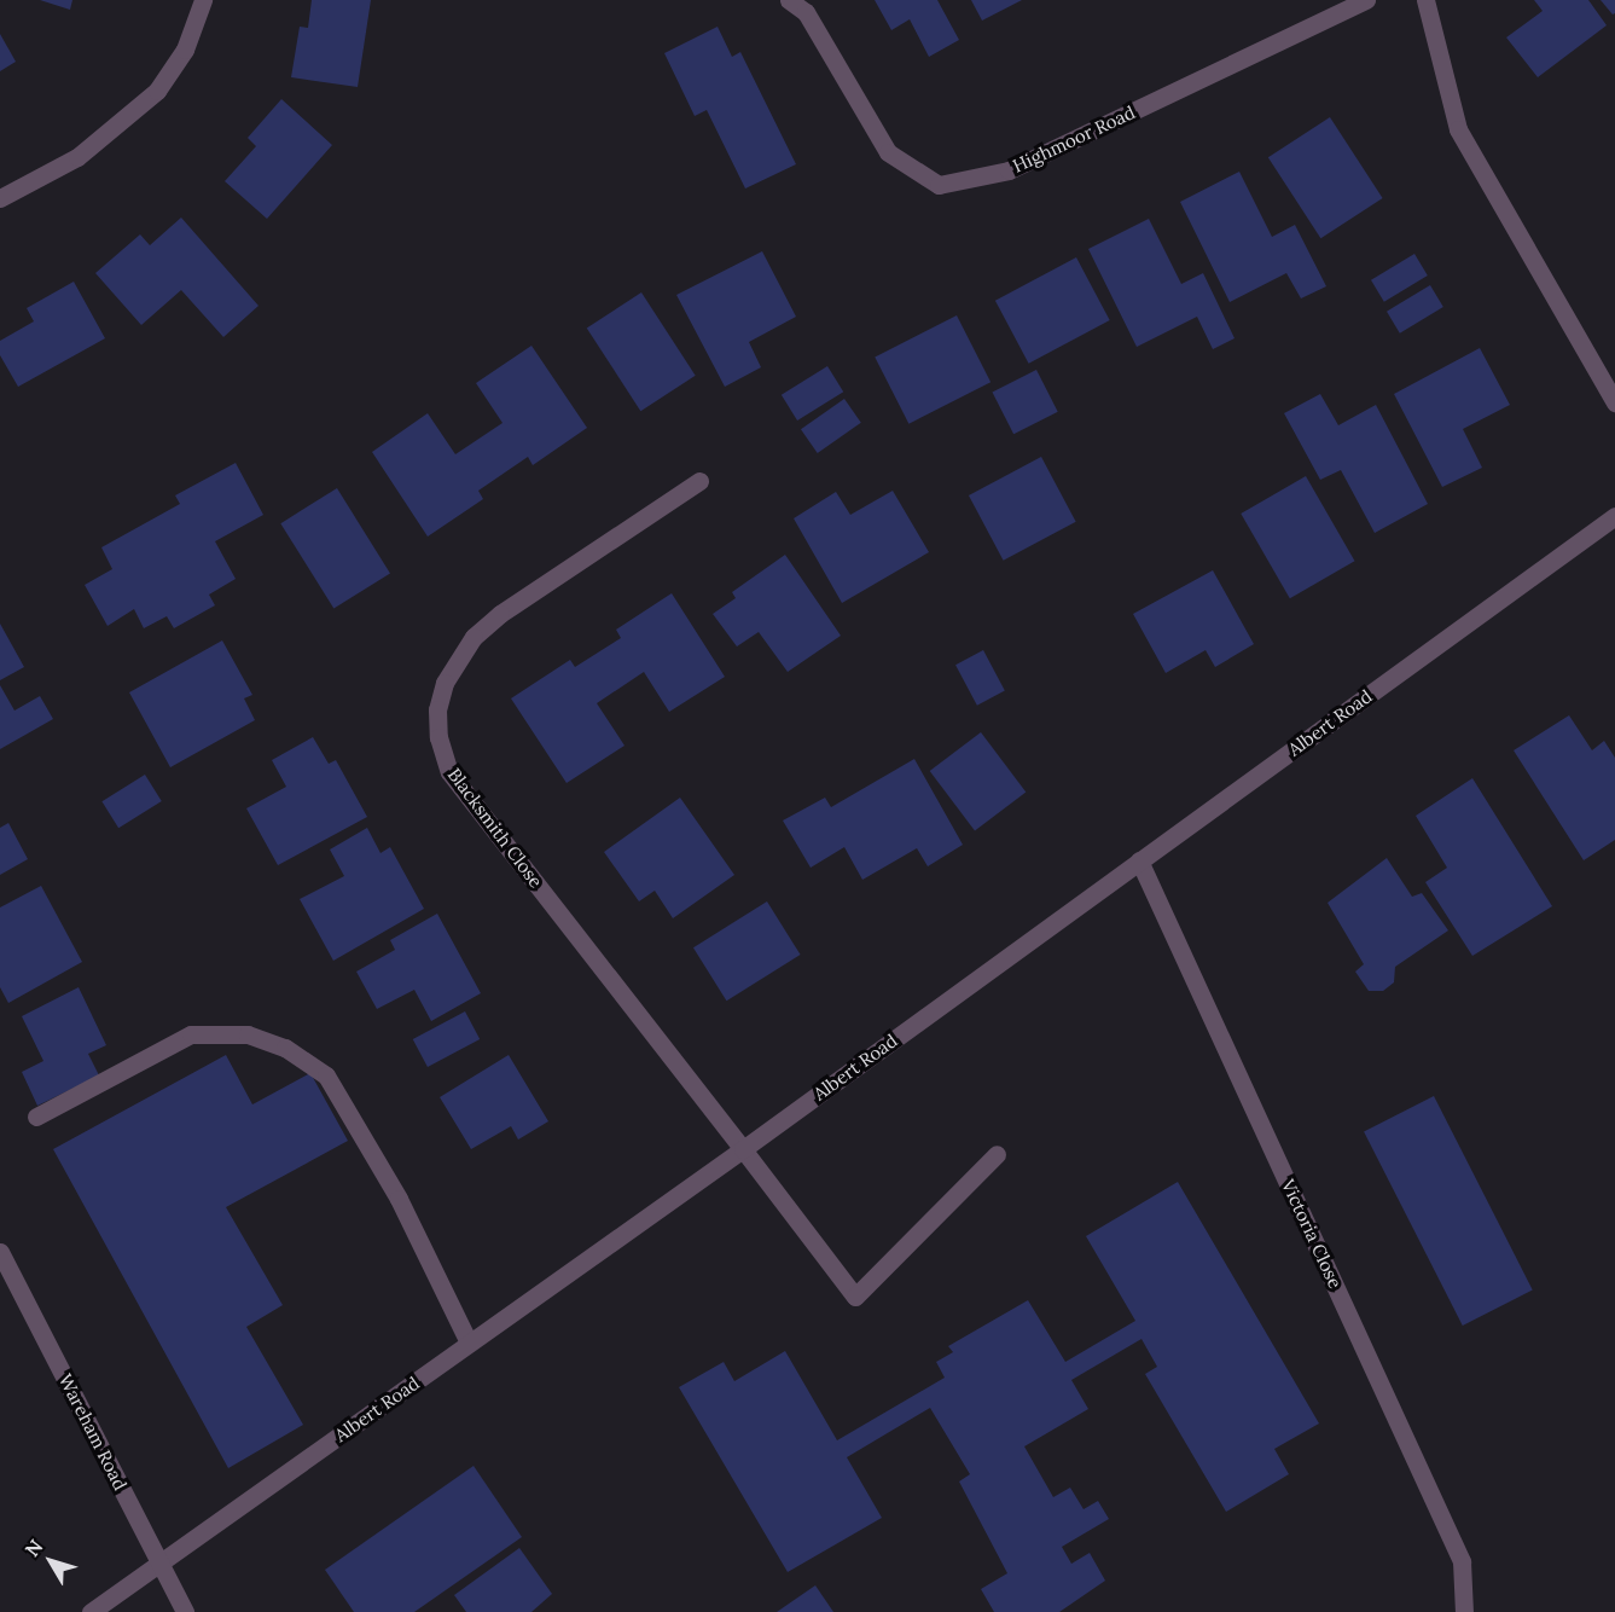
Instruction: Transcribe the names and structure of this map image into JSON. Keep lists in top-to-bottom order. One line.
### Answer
{"streets":{"street":["Highmoor Road","Albert Road","Blacksmith Close","Victoria Close","Wareham Road"]},"crossings":[["Albert Road","Blacksmith Close"],["Albert Road","Victoria Close"],["Albert Road","Wareham Road"]],"north":"top left"}
